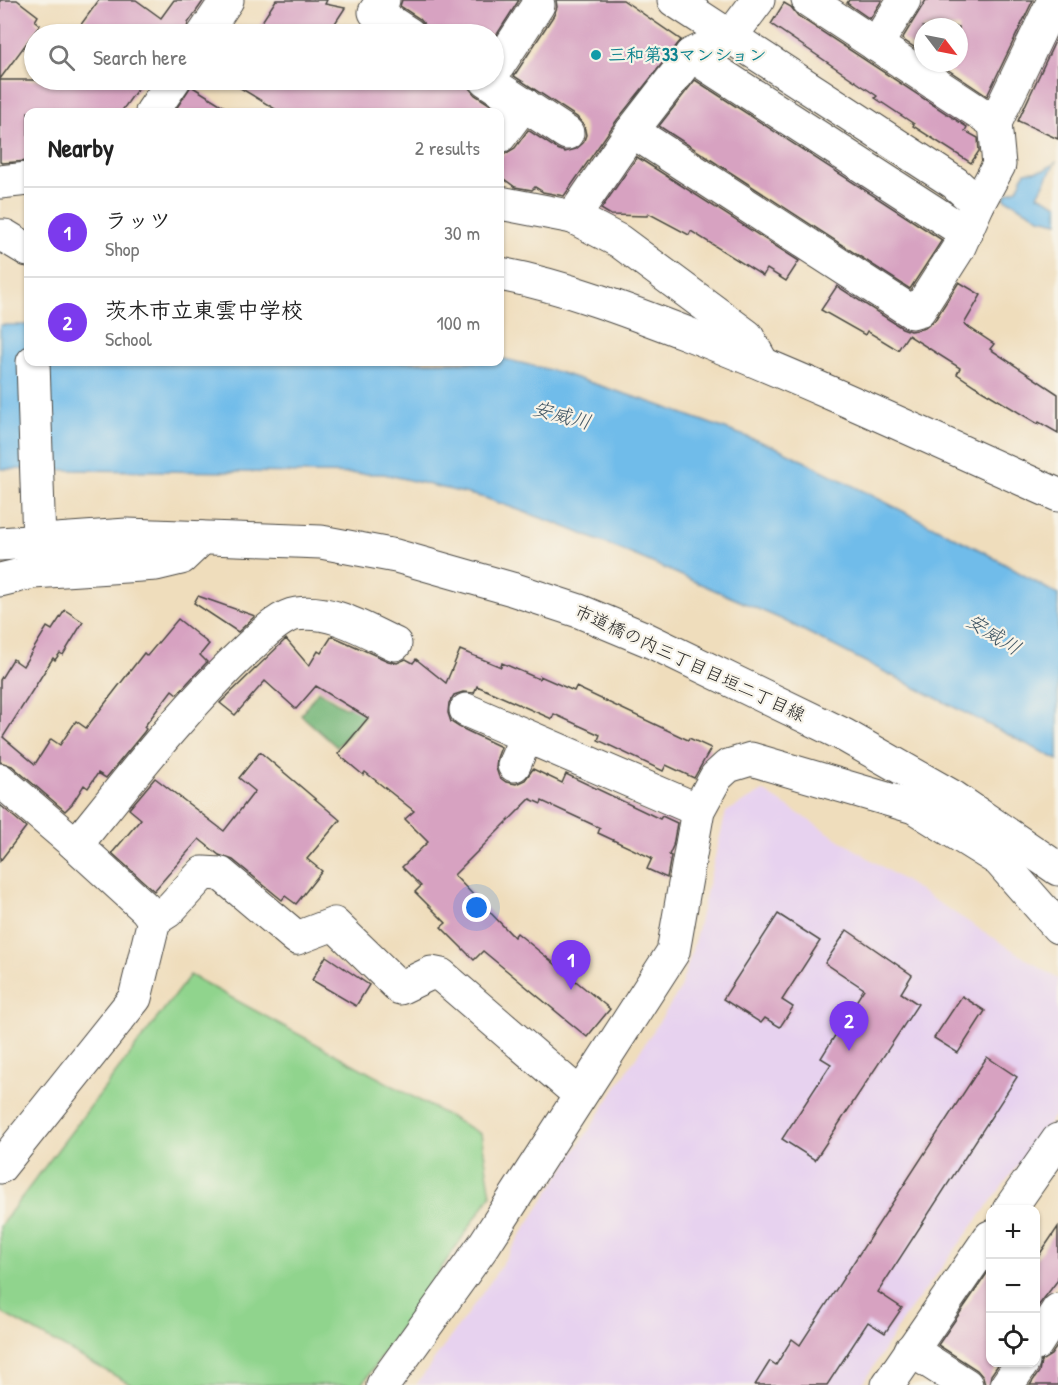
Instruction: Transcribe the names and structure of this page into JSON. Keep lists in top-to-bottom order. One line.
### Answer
{"streets":{"street":["市道橋の内三丁目目垣二丁目線"]},"water":["安威川"],"places":["三和第33マンション"],"north":"bottom right","page":{"search":"Search here","heading":["Nearby","2 results"],"list":[{"mark":"1","name":"ラッツ","note":"Shop","value":"30 m"},{"mark":"2","name":"茨木市立東雲中学校","note":"School","value":"100 m"}],"pins":["1","2"],"map_buttons":["+","−"]}}
